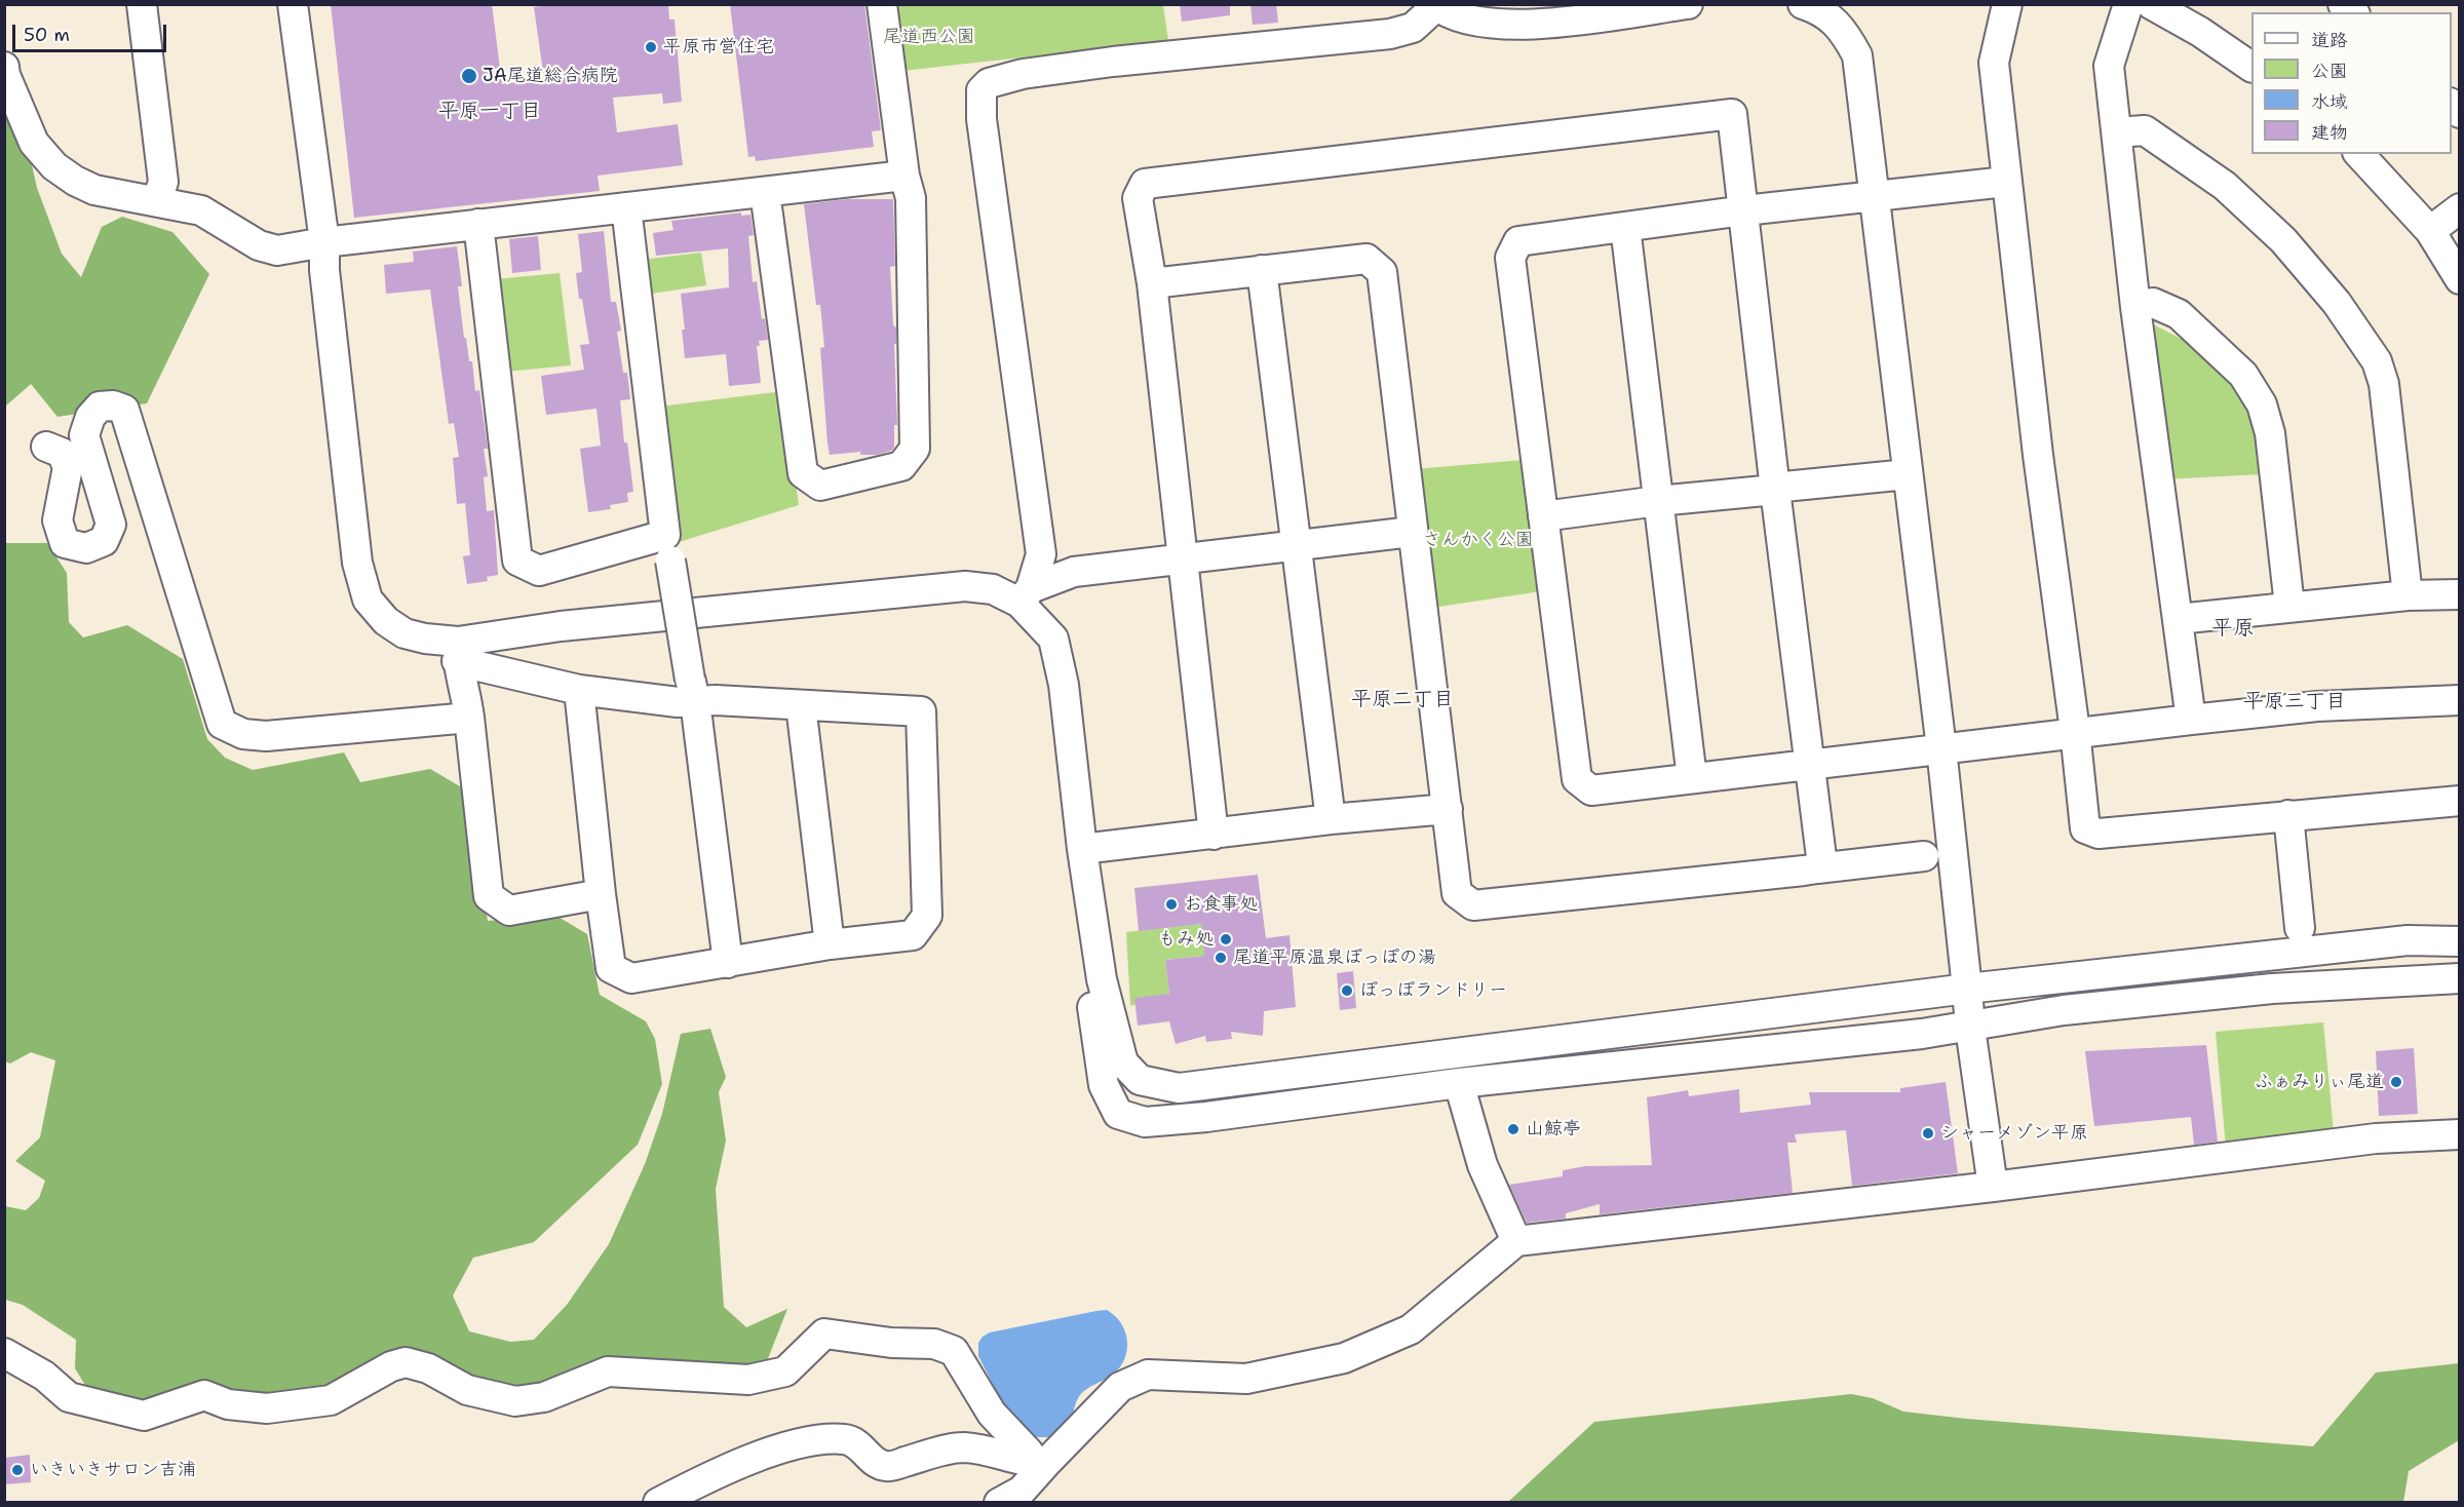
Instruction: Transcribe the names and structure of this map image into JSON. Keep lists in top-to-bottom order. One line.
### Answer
{"districts":["平原一丁目","平原","平原二丁目","平原三丁目"],"parks":["尾道西公園","さんかく公園"],"places":["平原市営住宅","JA尾道総合病院","お食事処","もみ処","尾道平原温泉ぽっぽの湯","ぽっぽランドリー","ふぁみりぃ尾道","山鯨亭","シャーメゾン平原","いきいきサロン吉浦"],"legend":["道路","公園","水域","建物"],"scale_bar":"50 m"}
